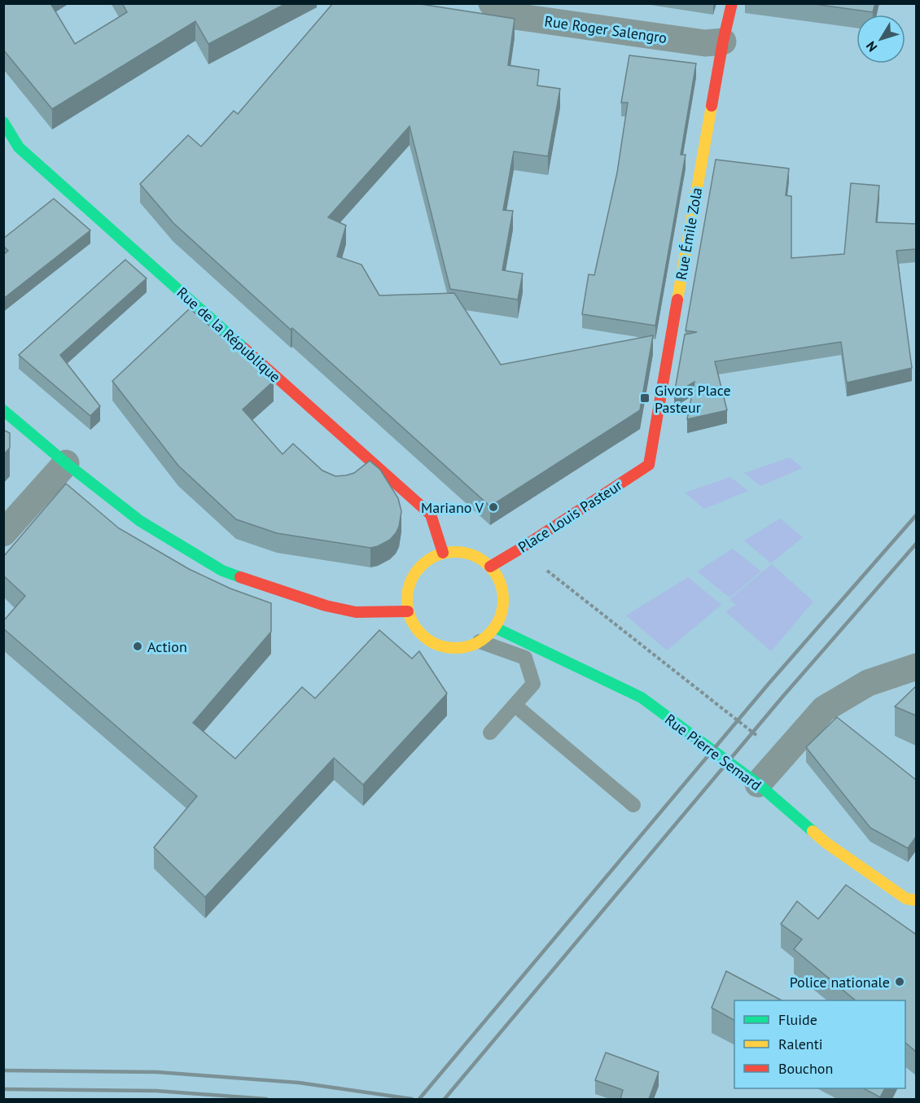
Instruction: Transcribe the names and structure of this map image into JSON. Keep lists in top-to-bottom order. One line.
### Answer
{"streets":{"main road":["Rue Émile Zola","Rue de la République","Place Louis Pasteur","Rue Pierre Semard"],"street":["Rue Roger Salengro"]},"crossings":[["Rue Roger Salengro","Rue Émile Zola"],["Rue Émile Zola","Place Louis Pasteur"],["Rue de la République","Place Louis Pasteur"],["Rue de la République","Rue Pierre Semard"],["Place Louis Pasteur","Rue Pierre Semard"]],"places":{"transit":["Givors Place Pasteur"],"other":["Mariano V","Action","Police nationale"]},"legend":["Fluide","Ralenti","Bouchon"],"north":"bottom left"}
